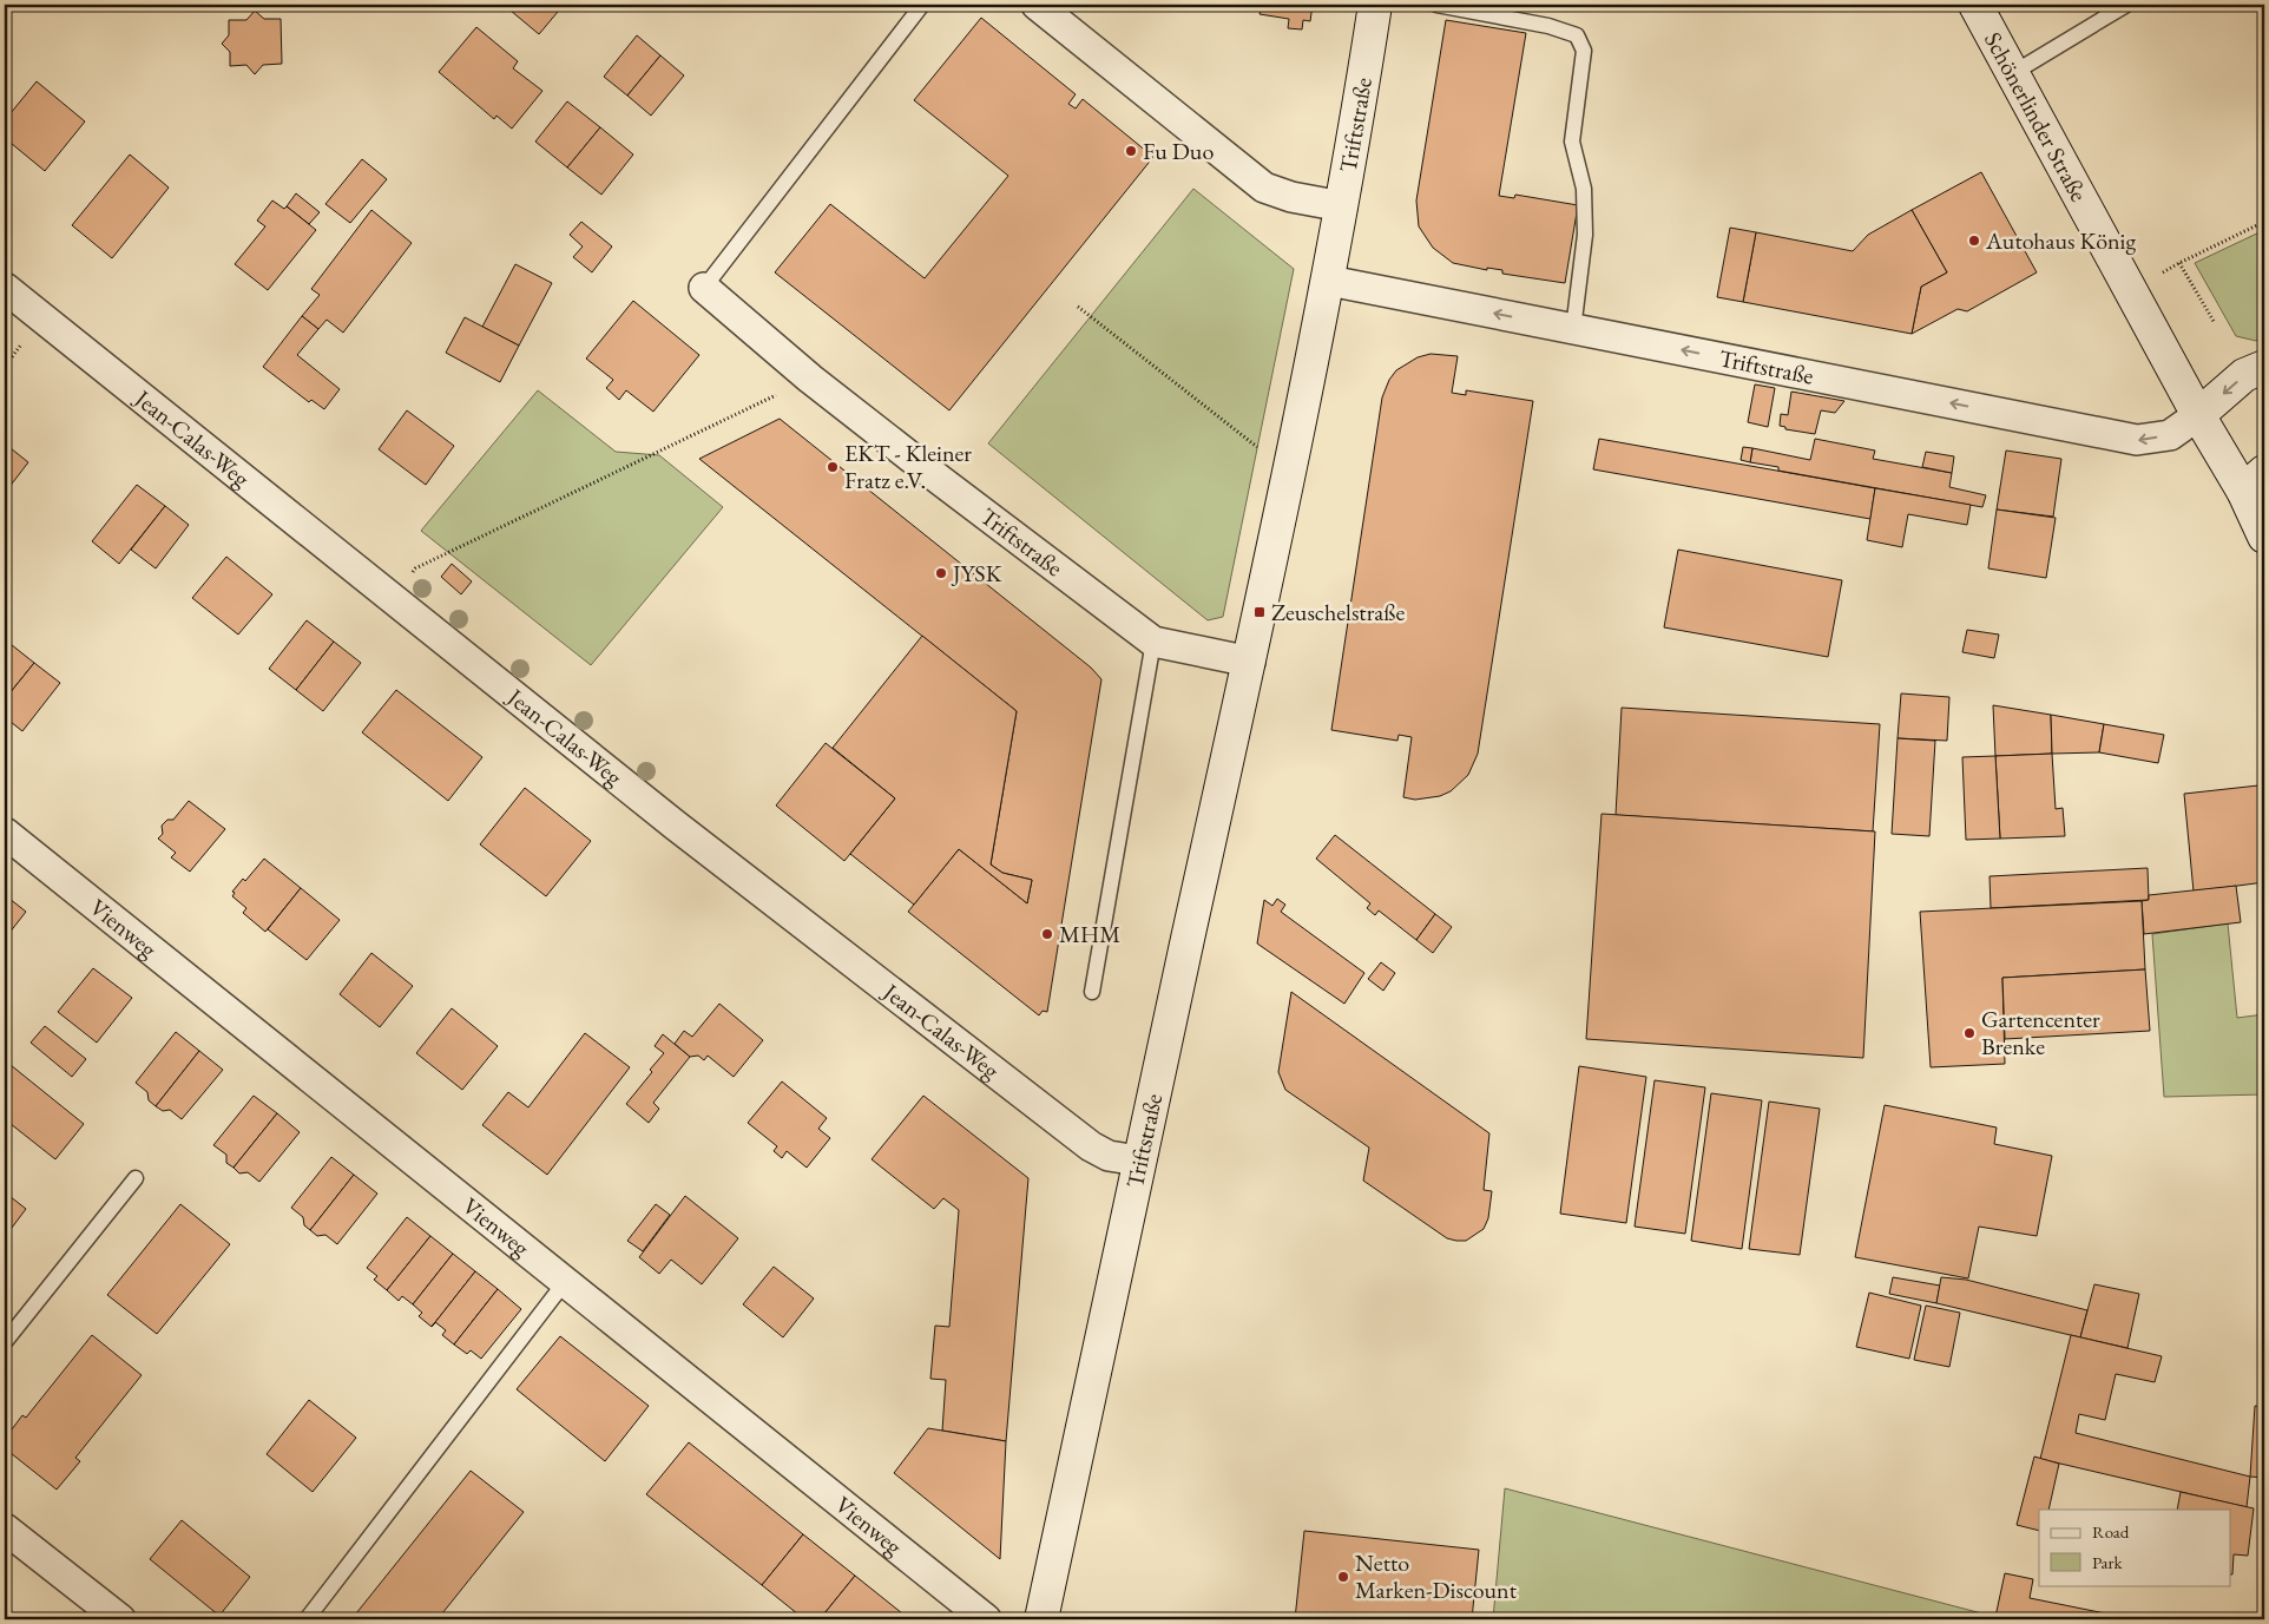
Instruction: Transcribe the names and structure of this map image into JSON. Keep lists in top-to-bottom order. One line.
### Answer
{"streets":{"main road":["Schönerlinder Straße","Triftstraße"],"street":["Jean-Calas-Weg","Vienweg"]},"crossings":[["Schönerlinder Straße","Triftstraße"],["Triftstraße","Jean-Calas-Weg"]],"places":{"other":["Fu Duo","Autohaus König","EKT - Kleiner Fratz e.V.","JYSK","MHM","Gartencenter Brenke","Netto Marken-Discount"],"transit":["Zeuschelstraße"]},"legend":["Road","Park"]}
